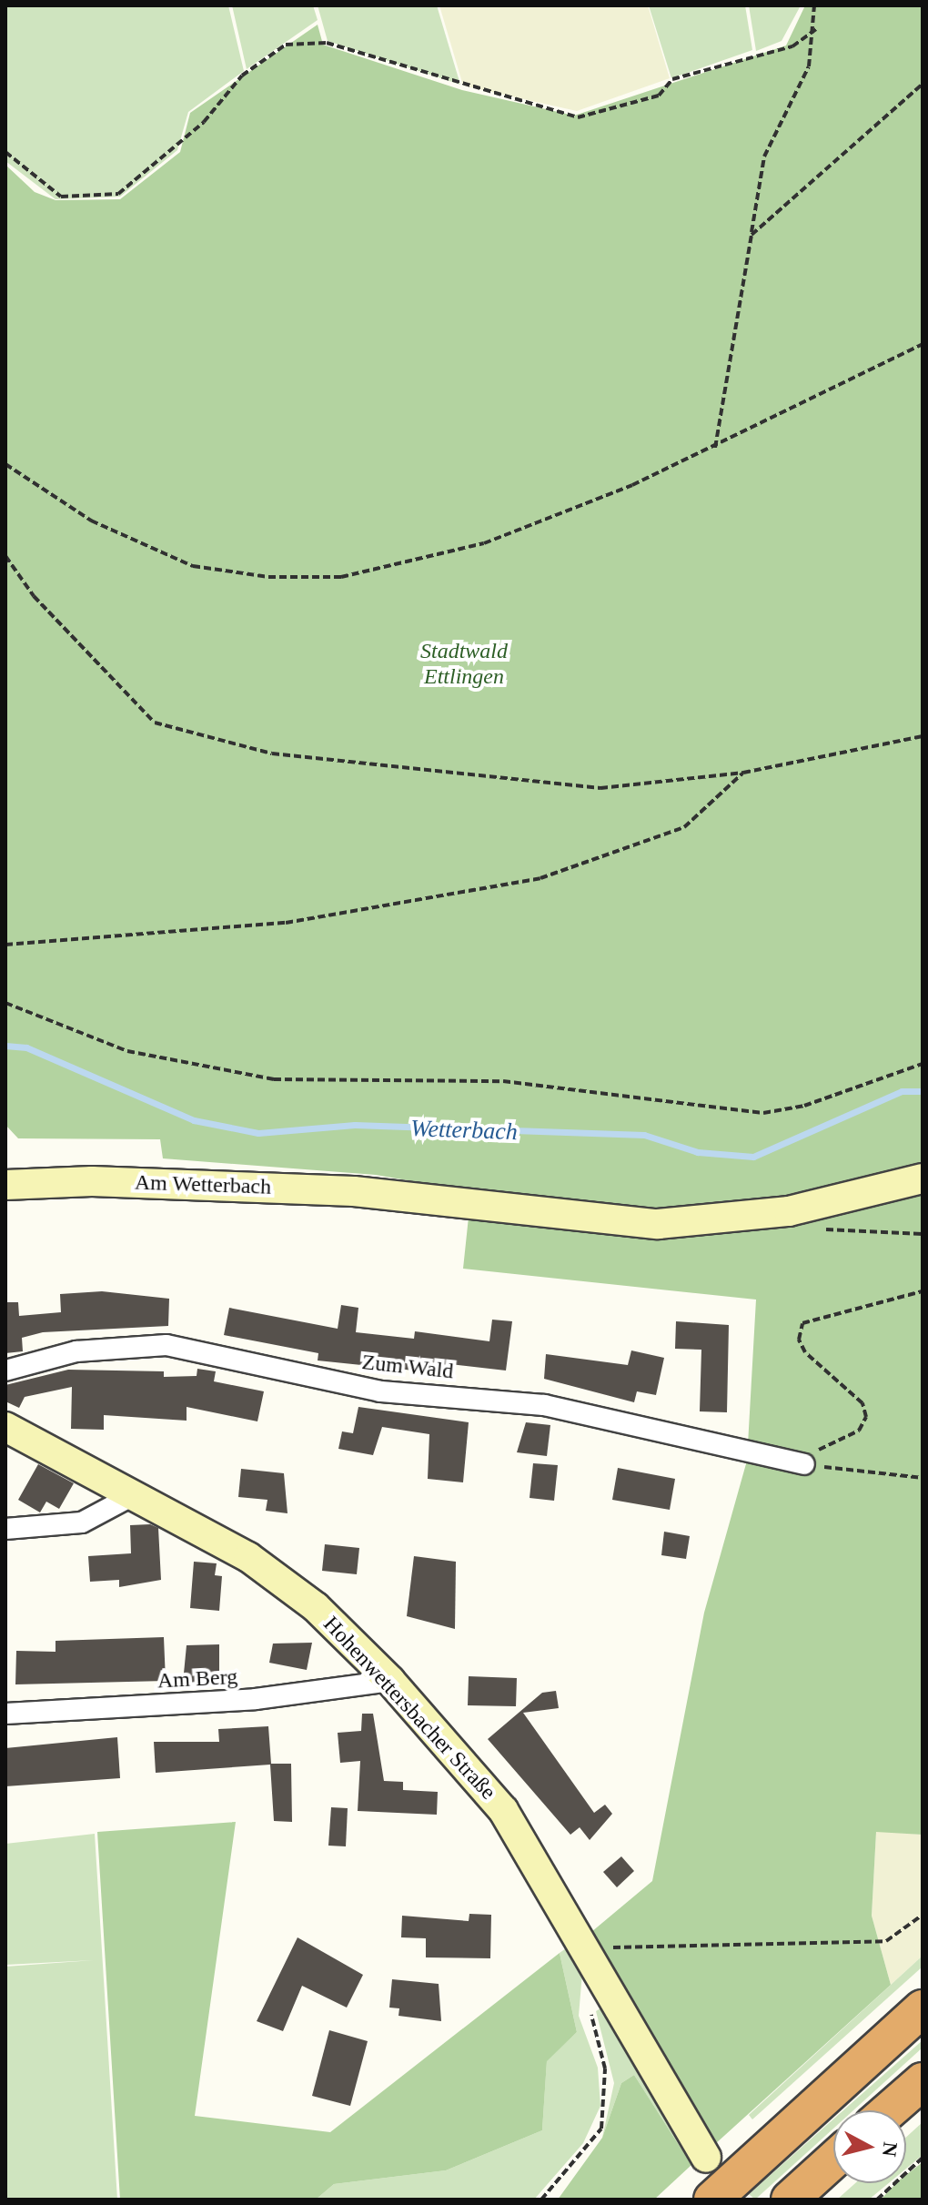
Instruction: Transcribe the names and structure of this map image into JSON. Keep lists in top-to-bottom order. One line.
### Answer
{"streets":{"street":["Am Wetterbach","Zum Wald","Am Berg","Hohenwettersbacher Straße"]},"crossings":[["Am Berg","Hohenwettersbacher Straße"]],"water":["Wetterbach"],"parks":["Stadtwald Ettlingen"],"north":"right"}
